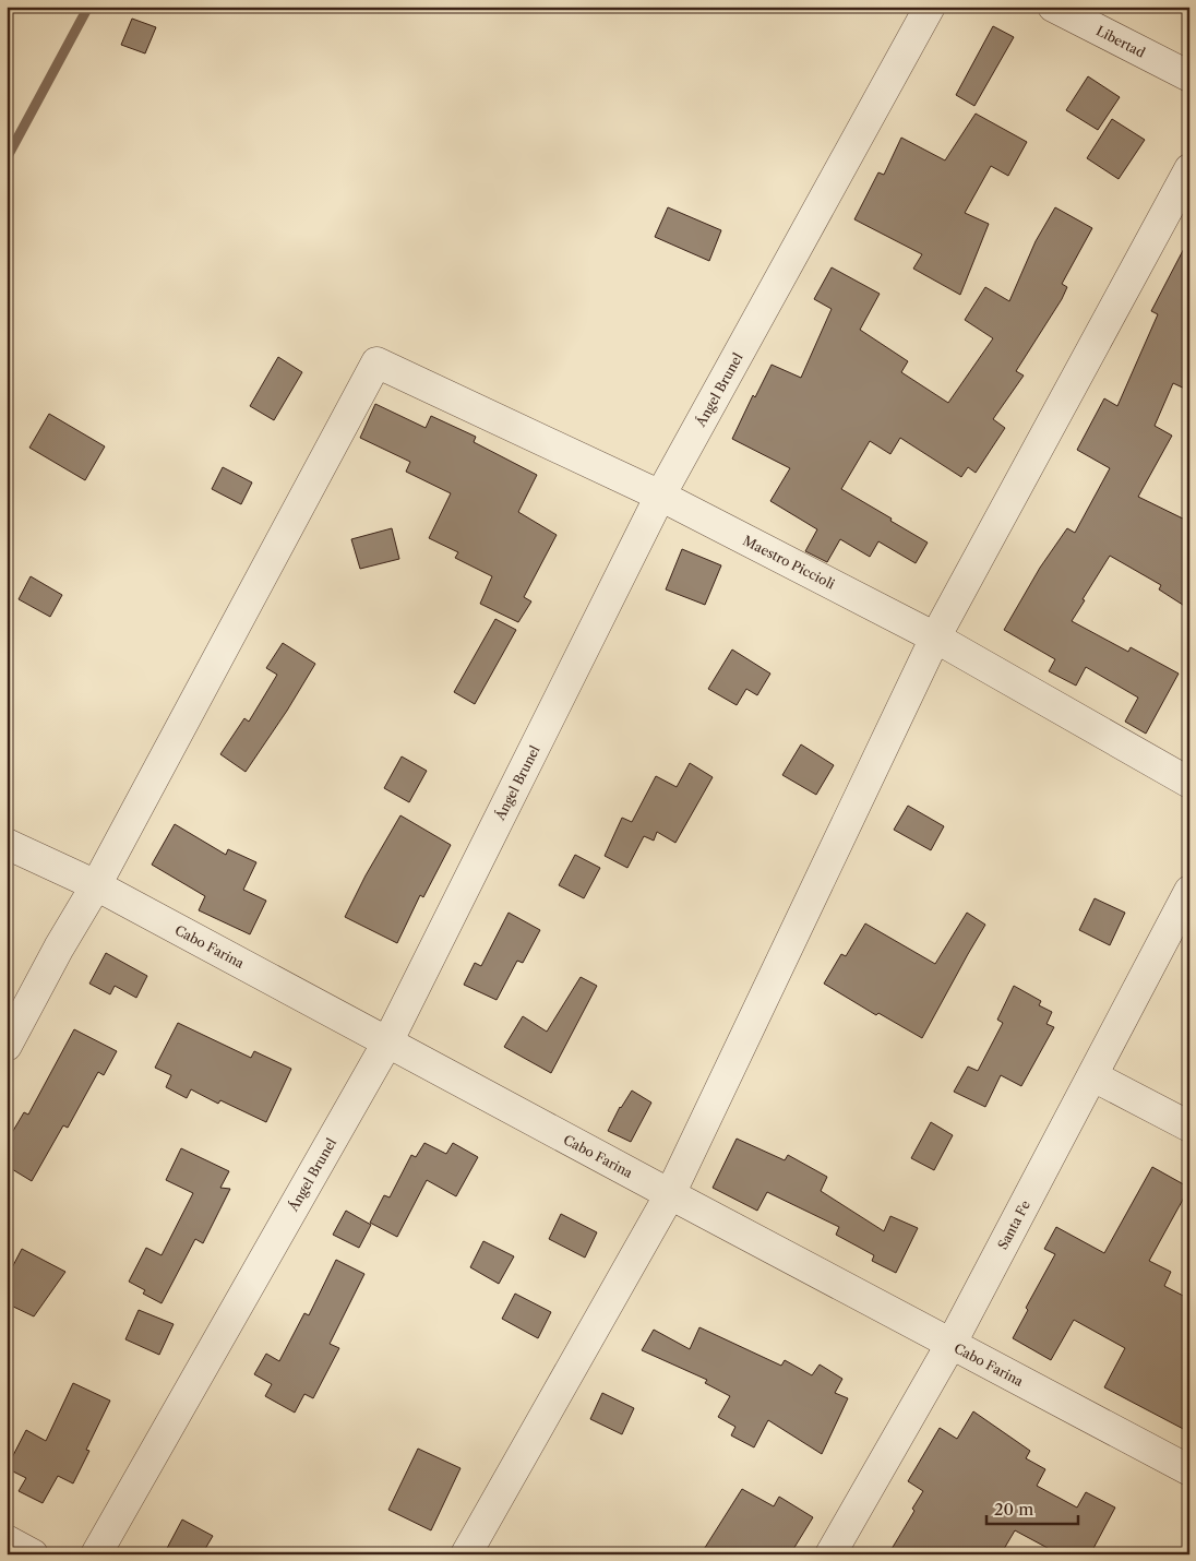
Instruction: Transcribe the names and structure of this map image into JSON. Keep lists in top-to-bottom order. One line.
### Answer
{"streets":{"street":["Libertad","Ángel Brunel","Maestro Piccioli","Cabo Farina","Santa Fe"]},"crossings":[["Ángel Brunel","Maestro Piccioli"],["Ángel Brunel","Cabo Farina"],["Maestro Piccioli","Cabo Farina"],["Cabo Farina","Santa Fe"]],"scale_bar":"20 m"}
